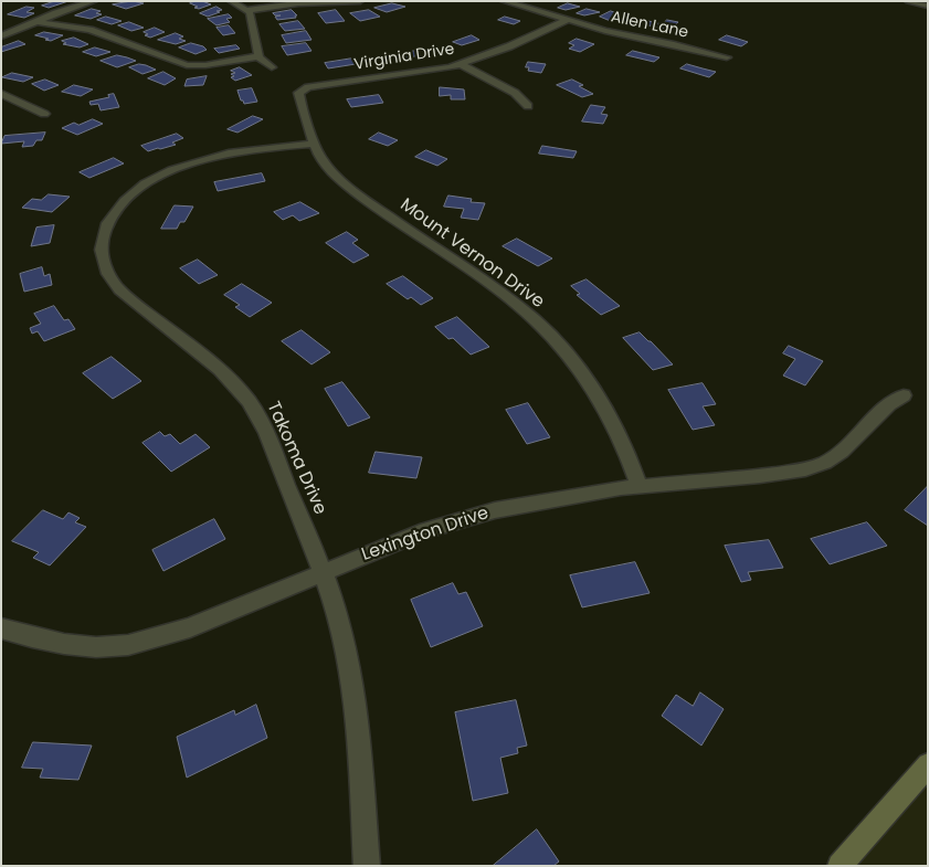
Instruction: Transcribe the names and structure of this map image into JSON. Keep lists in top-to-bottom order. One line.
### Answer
{"streets":{"street":["Allen Lane","Virginia Drive","Mount Vernon Drive","Takoma Drive","Lexington Drive"]},"crossings":[["Allen Lane","Virginia Drive"],["Virginia Drive","Mount Vernon Drive"],["Mount Vernon Drive","Takoma Drive"],["Mount Vernon Drive","Lexington Drive"],["Takoma Drive","Lexington Drive"]]}
